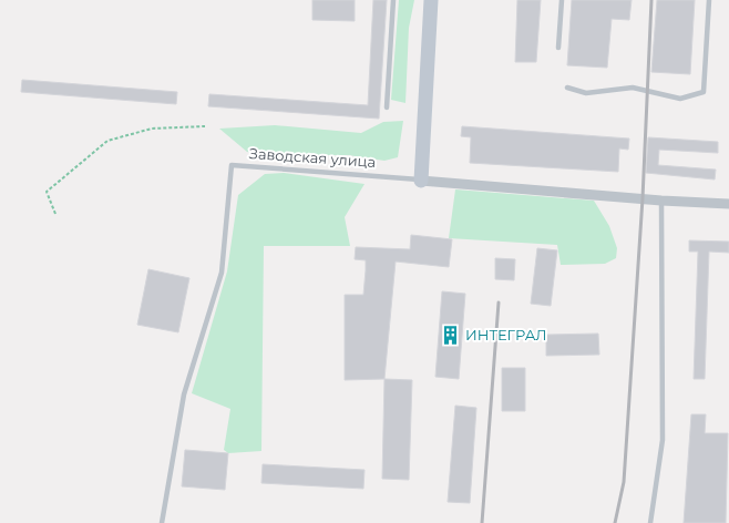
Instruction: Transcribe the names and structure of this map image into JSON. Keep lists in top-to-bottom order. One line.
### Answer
{"streets":{"street":["Заводская улица"]},"places":{"building":["ИНТЕГРАЛ"]}}
